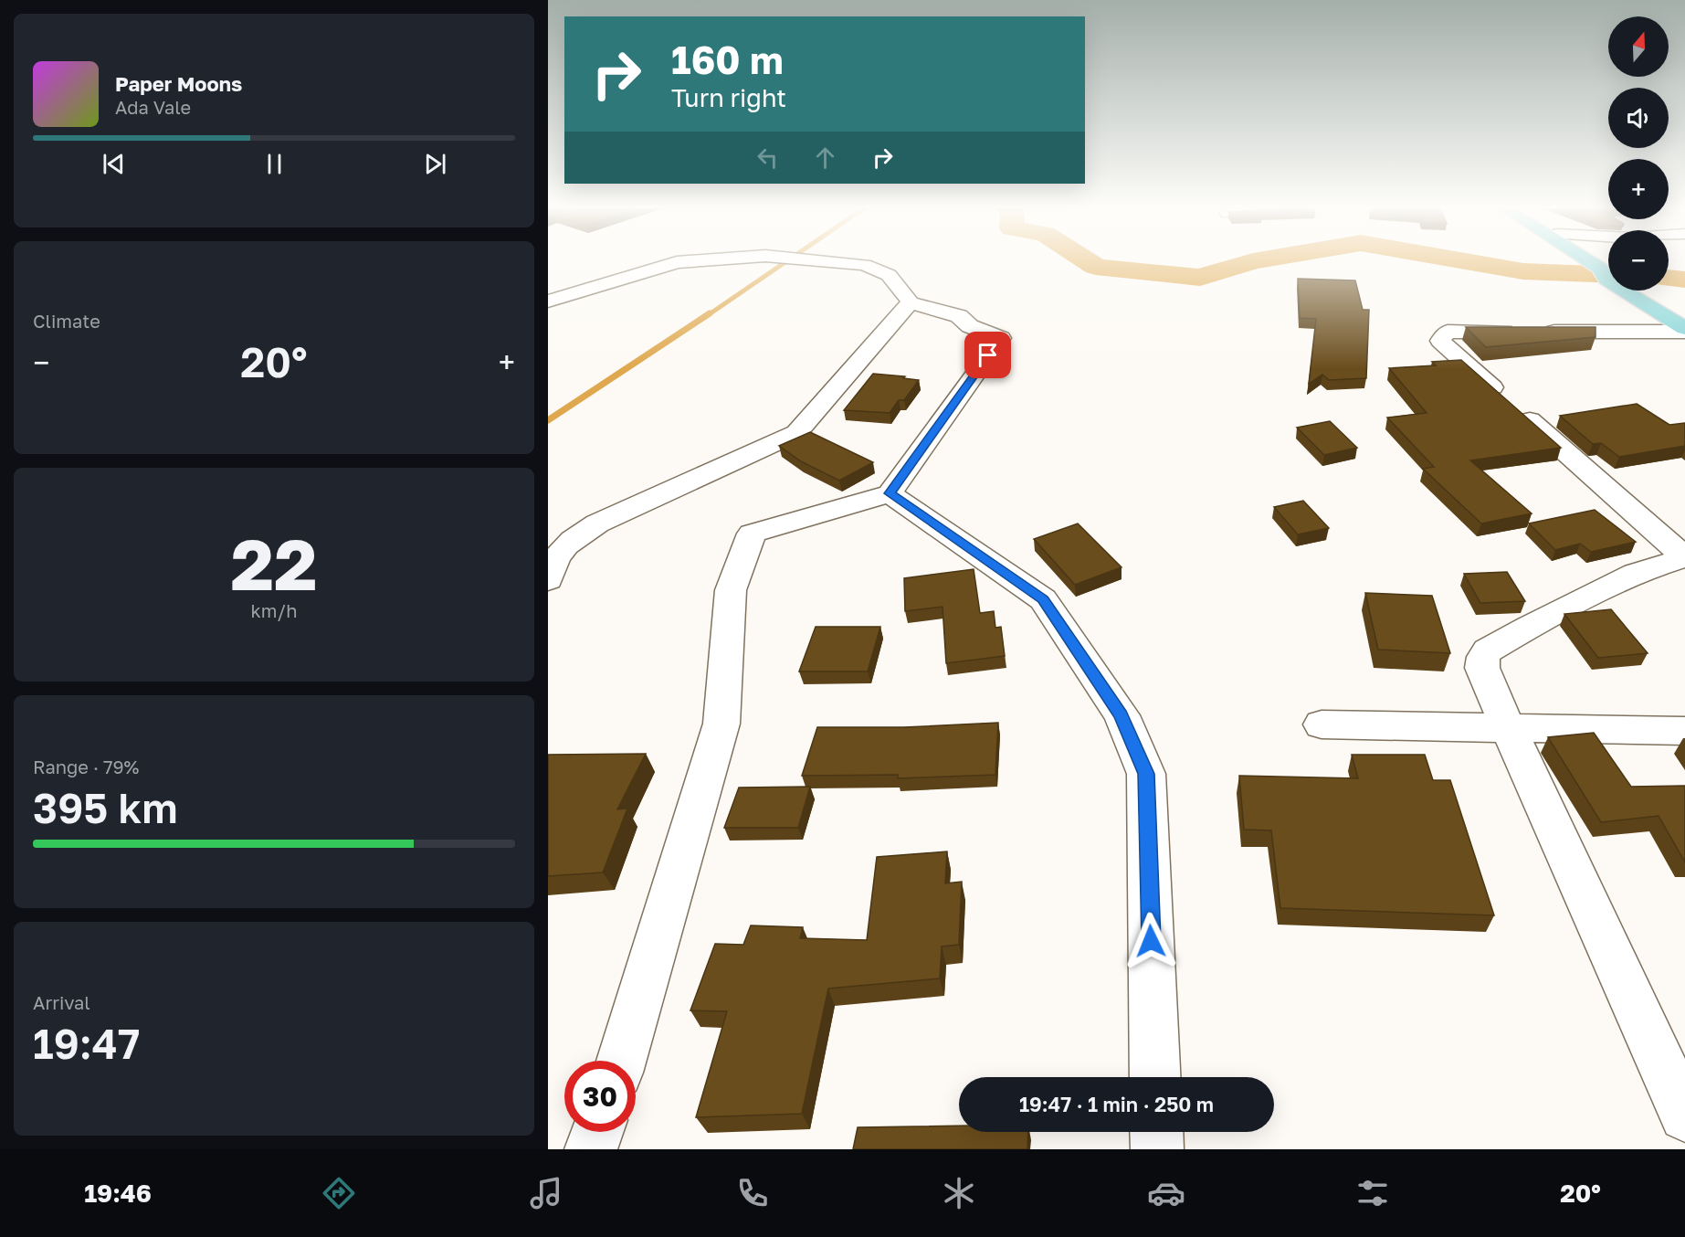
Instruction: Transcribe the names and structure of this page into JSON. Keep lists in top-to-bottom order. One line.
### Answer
{"north":"top","page":{"map_buttons":["+","−"],"turn":["160 m","Turn right"],"song":["Paper Moons","Ada Vale"],"tile":["Climate",["22","km/h"],["Range · 79%","395 km"],["Arrival","19:47"]],"heat":["−","20°","+"],"limit":"30","trip":"19:47 · 1 min · 250 m","tabs":["19:46","20°"]}}
